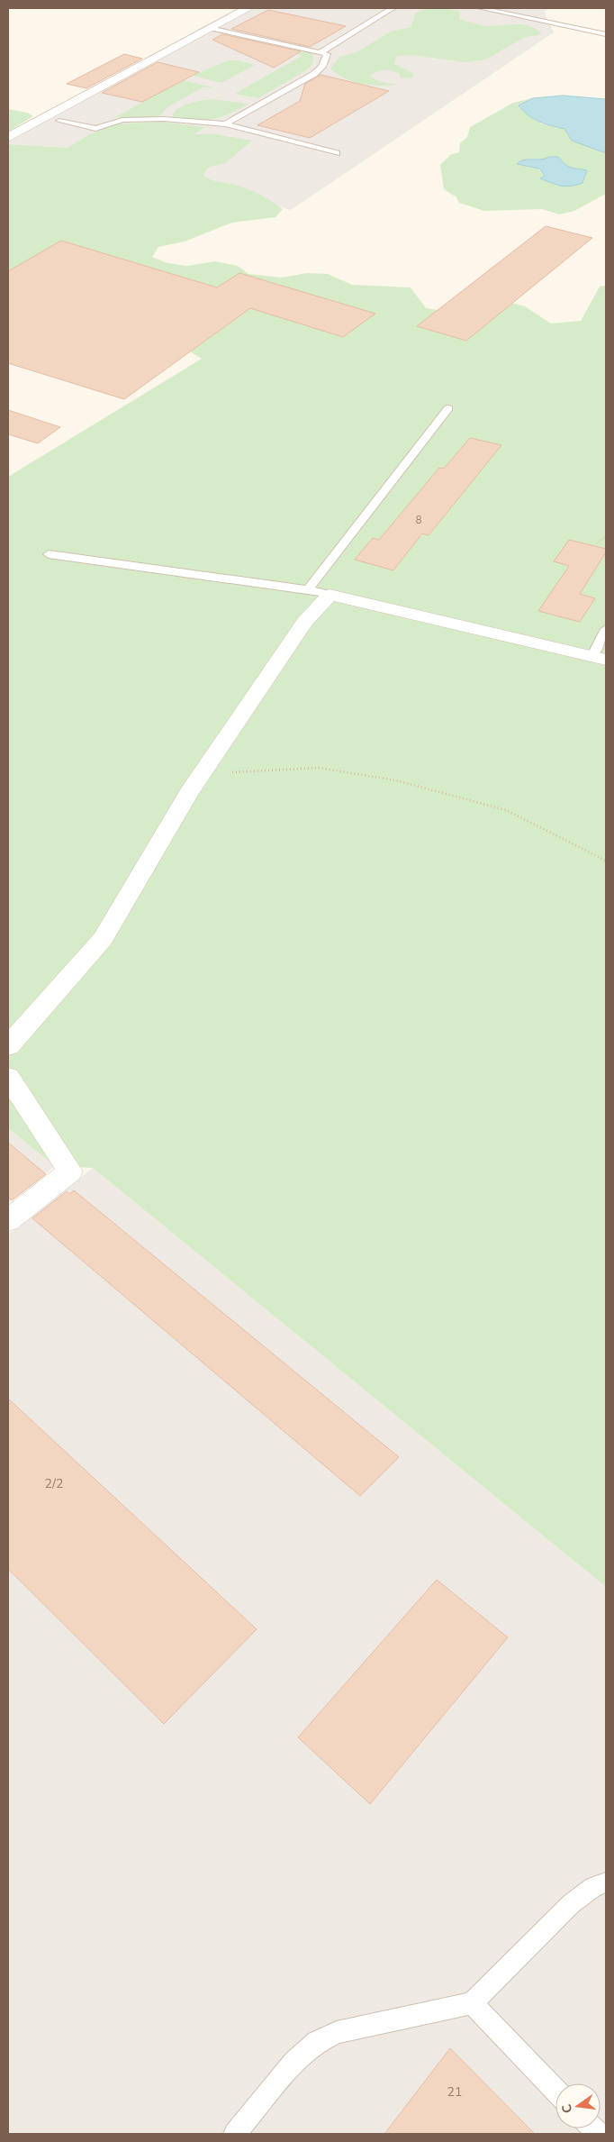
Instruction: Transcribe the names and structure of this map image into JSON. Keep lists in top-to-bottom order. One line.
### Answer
{"house_numbers":["8","2/2","21"],"north":"left"}
